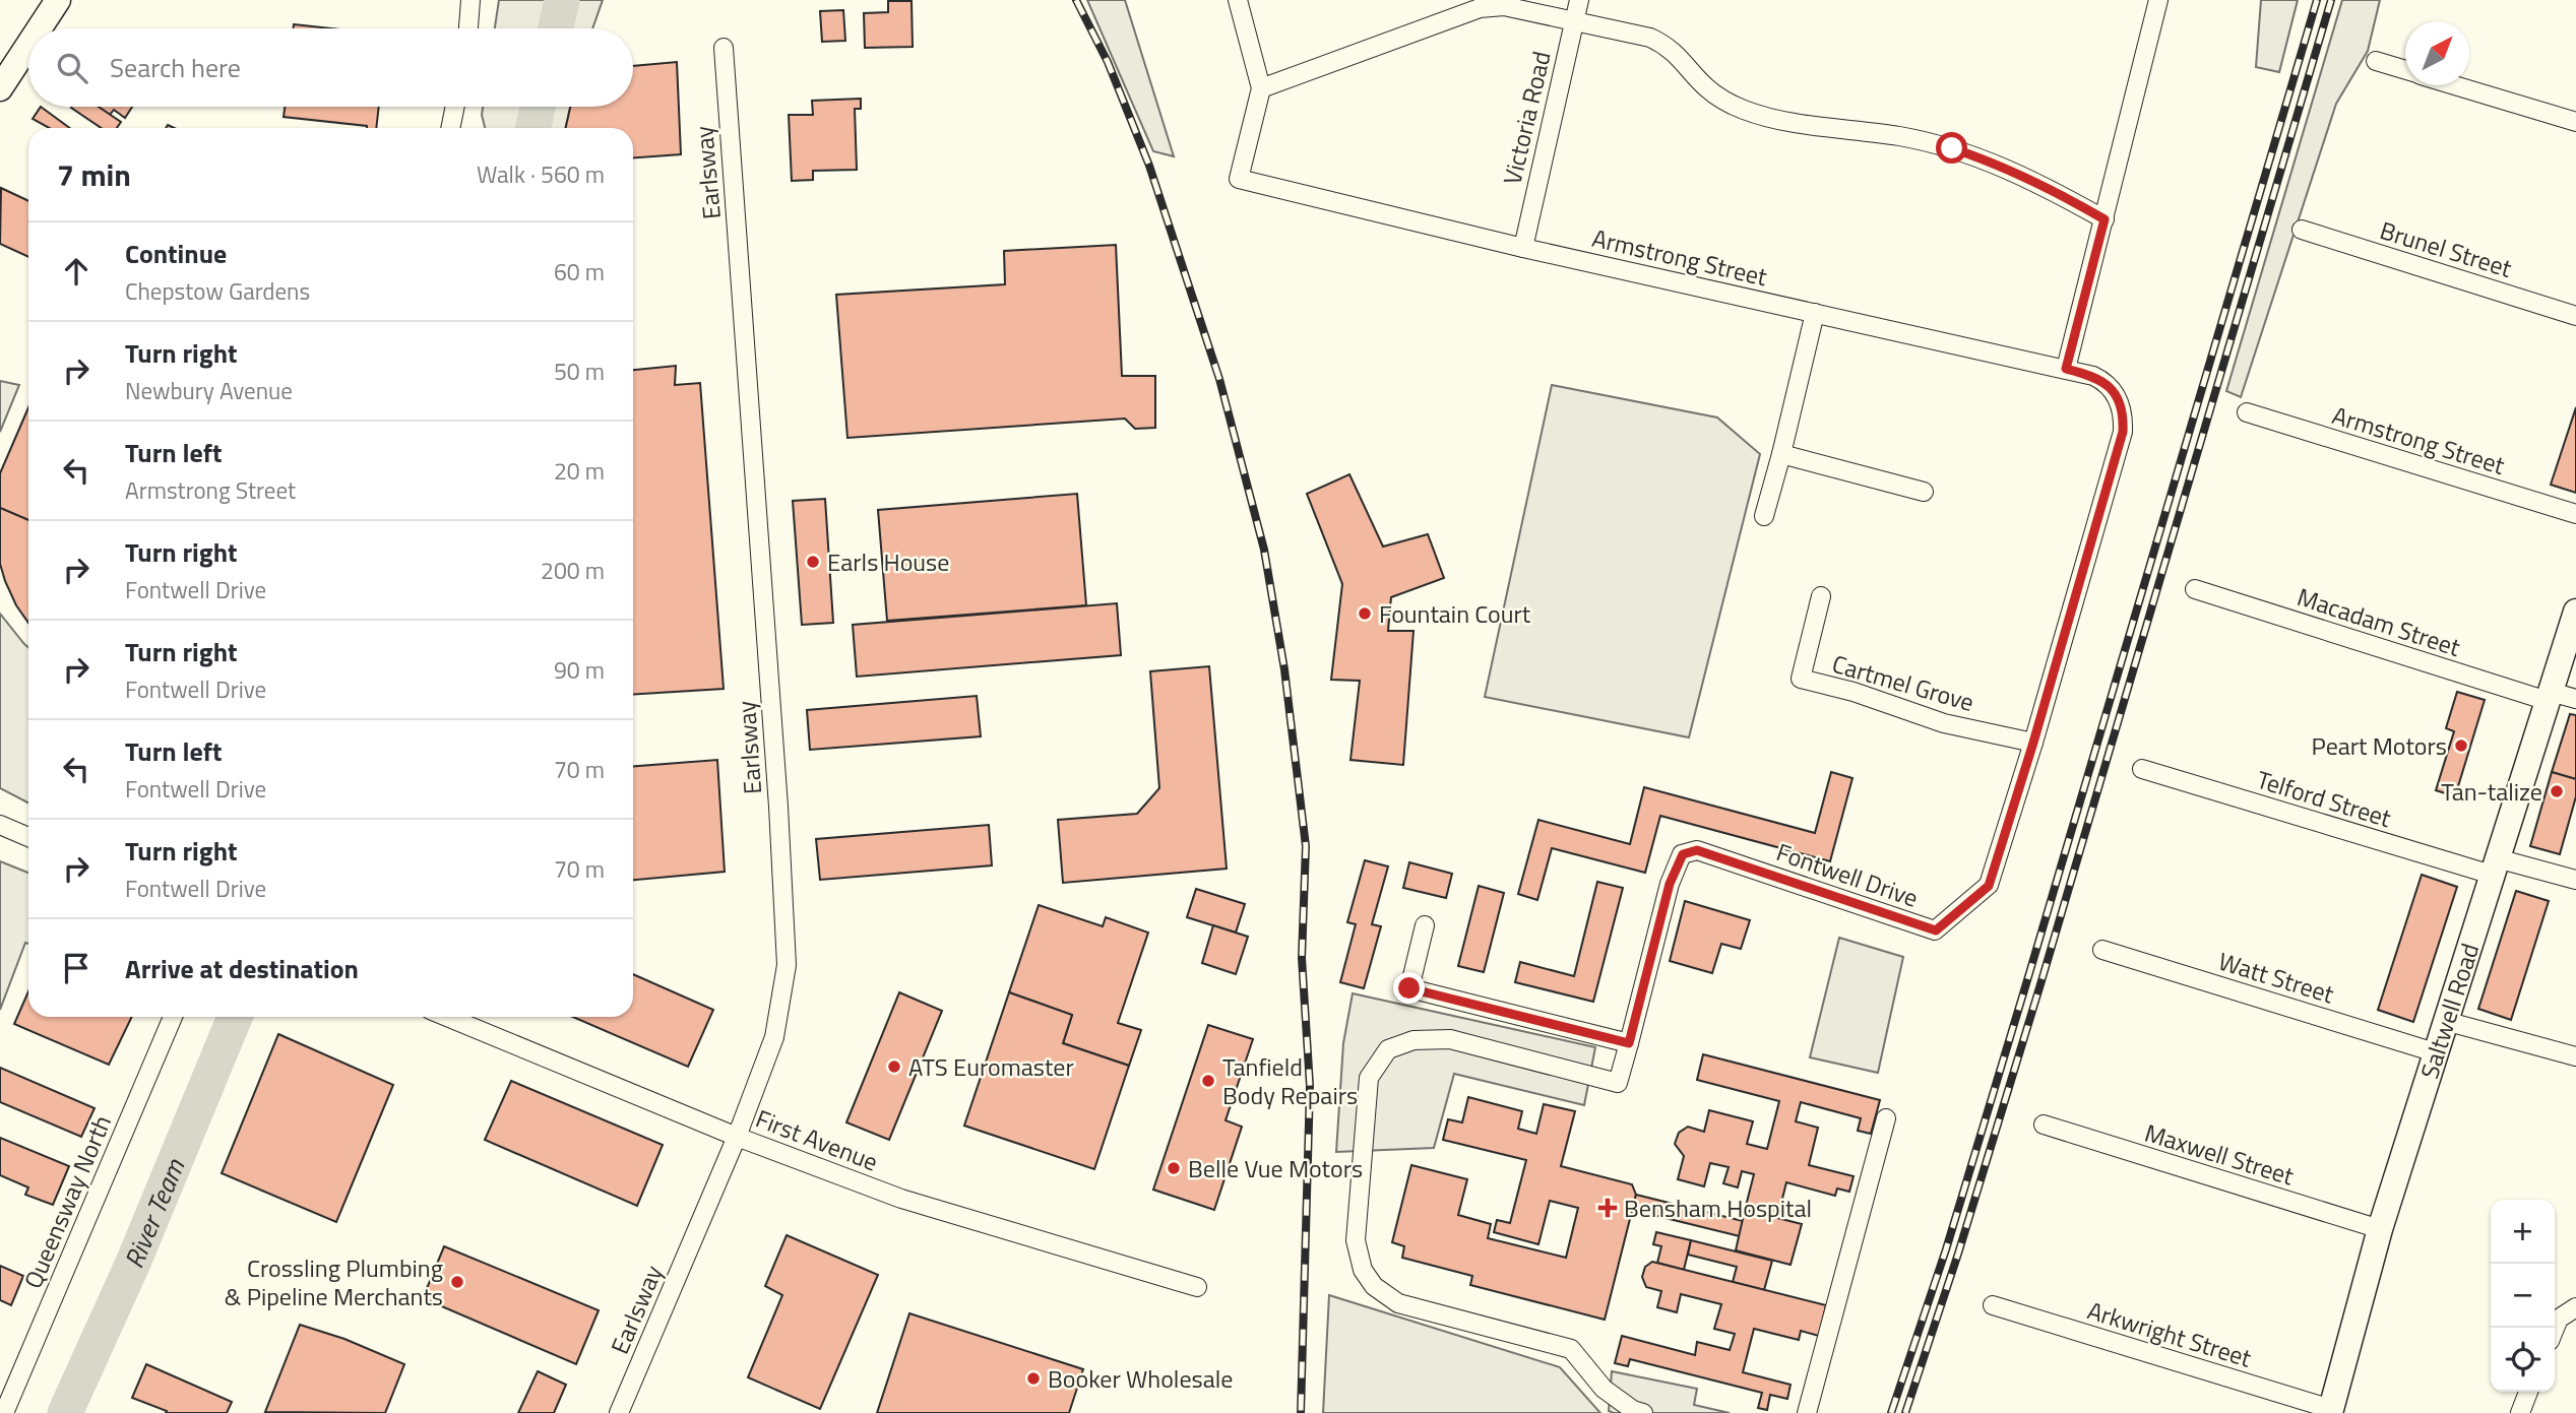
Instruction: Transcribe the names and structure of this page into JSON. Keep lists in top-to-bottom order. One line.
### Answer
{"streets":{"street":["Victoria Road","Earlsway","Brunel Street","Armstrong Street","Macadam Street","Cartmel Grove","Telford Street","Fontwell Drive","Watt Street","Saltwell Road","First Avenue","Maxwell Street","Queensway North","Arkwright Street"]},"crossings":[["Victoria Road","Armstrong Street"],["Earlsway","First Avenue"],["Armstrong Street","Fontwell Drive"],["Macadam Street","Saltwell Road"],["Cartmel Grove","Fontwell Drive"],["Telford Street","Saltwell Road"],["Watt Street","Saltwell Road"],["Saltwell Road","Maxwell Street"],["Saltwell Road","Arkwright Street"]],"water":["River Team"],"places":{"other":["Earls House","Fountain Court","Peart Motors","Tan-talize","ATS Euromaster","Tanfield Body Repairs","Belle Vue Motors","Crossling Plumbing & Pipeline Merchants","Booker Wholesale"],"health":["Bensham Hospital"]},"north":"top right","page":{"search":"Search here","heading":["7 min","Walk · 560 m"],"list":[["Continue","Chepstow Gardens","60 m"],["Turn right","Newbury Avenue","50 m"],["Turn left","Armstrong Street","20 m"],["Turn right","Fontwell Drive","200 m"],["Turn right","Fontwell Drive","90 m"],["Turn left","Fontwell Drive","70 m"],["Turn right","Fontwell Drive","70 m"],"Arrive at destination"],"map_buttons":["+","−"]}}
